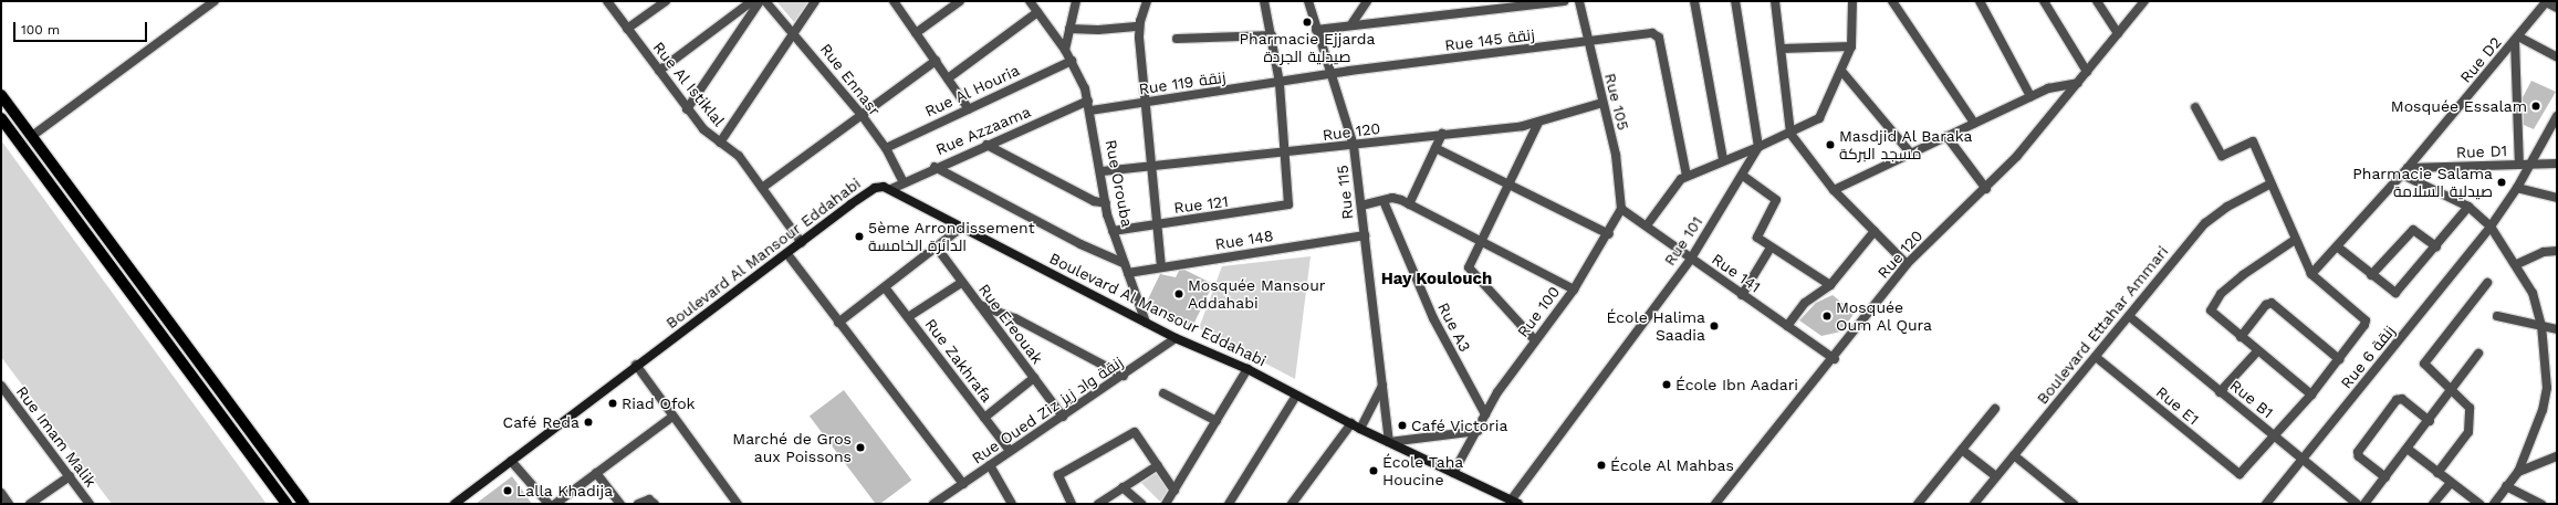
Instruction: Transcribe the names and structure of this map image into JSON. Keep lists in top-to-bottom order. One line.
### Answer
{"streets":{"main road":["Boulevard Al Mansour Eddahabi"],"street":["Rue 145 زنقة","Rue D2","Rue Ennasr","Rue 119 زنقة","Rue Al Istiklal","Rue Al Houria","Rue 105","Rue Azzaama","Rue 120","Rue D1","Rue Orouba","Rue 115","Rue 121","Rue 148","Rue 101","Rue 141","Rue 100","Rue Ereouak","Boulevard Ettahar Ammari","Rue A3","Rue 6 زنقة","Rue Zakhrafa","Rue B1","Rue E1","Rue Oued Ziz زنقة واد زيز","Rue Imam Malik"]},"crossings":[["Rue 145 زنقة","Rue 119 زنقة"],["Rue 145 زنقة","Rue 105"],["Rue 145 زنقة","Rue 115"],["Rue D2","Rue D1"],["Rue Ennasr","Rue Al Houria"],["Rue Ennasr","Rue Azzaama"],["Rue 119 زنقة","Rue Orouba"],["Rue 119 زنقة","Rue 115"],["Rue Al Istiklal","Boulevard Al Mansour Eddahabi"],["Rue Al Houria","Rue Orouba"],["Rue 105","Rue 120"],["Rue 105","Rue 141"],["Rue 105","Rue 100"],["Rue Azzaama","Rue Orouba"],["Rue Azzaama","Boulevard Al Mansour Eddahabi"],["Rue 120","Rue Orouba"],["Rue 120","Rue 115"],["Rue 120","Rue 121"],["Rue 120","Rue 141"],["Rue D1","Rue 6 زنقة"],["Rue Orouba","Rue 121"],["Rue Orouba","Rue 148"],["Rue Orouba","Boulevard Al Mansour Eddahabi"],["Rue 115","Rue 148"],["Rue 115","Boulevard Al Mansour Eddahabi"],["Rue 101","Boulevard Al Mansour Eddahabi"],["Rue 101","Rue 141"],["Boulevard Al Mansour Eddahabi","Rue 100"],["Boulevard Al Mansour Eddahabi","Rue Oued Ziz زنقة واد زيز"],["Rue 141","Rue 100"],["Rue 100","Rue A3"],["Rue Ereouak","Rue Oued Ziz زنقة واد زيز"],["Boulevard Ettahar Ammari","Rue B1"],["Boulevard Ettahar Ammari","Rue E1"],["Rue 6 زنقة","Rue B1"],["Rue Zakhrafa","Rue Oued Ziz زنقة واد زيز"],["Rue B1","Rue E1"]],"districts":["Hay Koulouch"],"places":["Pharmacie Ejjarda صيدلية الجردة","Mosquée Essalam","Masdjid Al Baraka مسجد البركة","Pharmacie Salama صيدلية السلامة","5ème Arrondissement الدائرة الخامسة","Mosquée Mansour Addahabi","Mosquée Oum Al Qura","École Halima Saadia","École Ibn Aadari","Riad Ofok","Café Reda","Café Victoria","Marché de Gros aux Poissons","École Al Mahbas","École Taha Houcine","Lalla Khadija"],"scale_bar":"100 m"}
